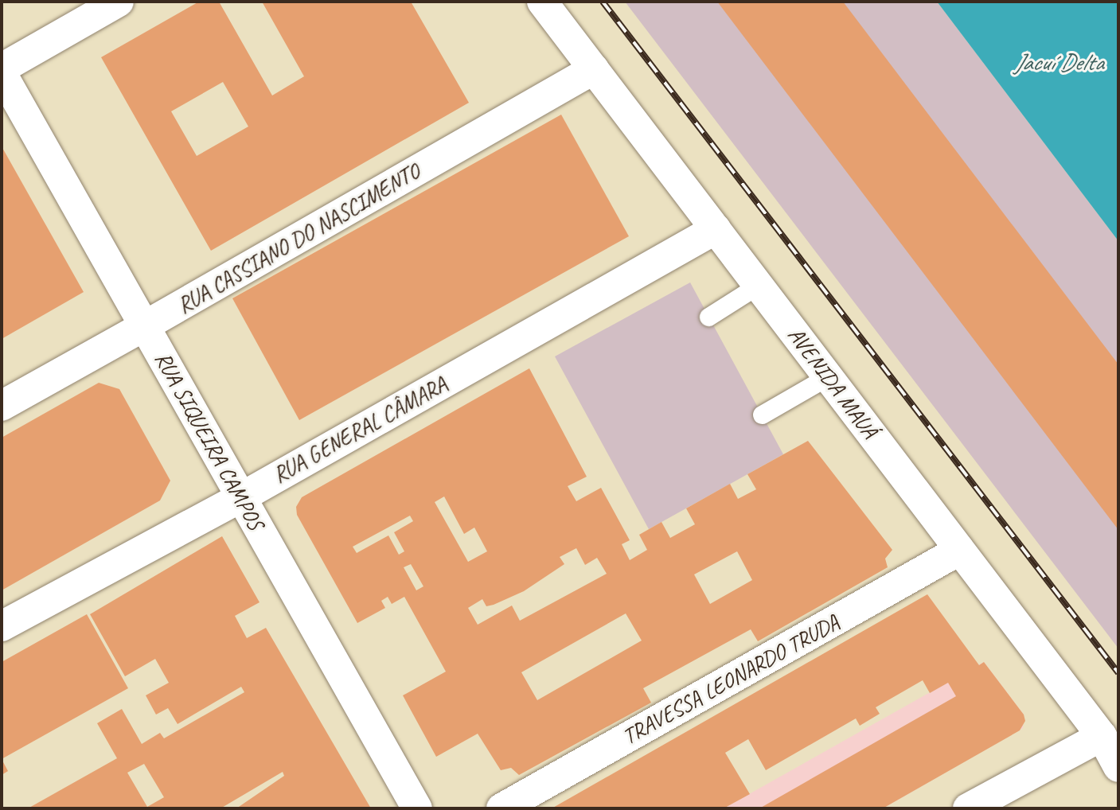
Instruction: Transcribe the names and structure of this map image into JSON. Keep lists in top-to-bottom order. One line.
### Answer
{"streets":{"street":["RUA CASSIANO DO NASCIMENTO","AVENIDA MAUÁ","RUA GENERAL CÂMARA","RUA SIQUEIRA CAMPOS","TRAVESSA LEONARDO TRUDA"]},"crossings":[["RUA CASSIANO DO NASCIMENTO","AVENIDA MAUÁ"],["RUA CASSIANO DO NASCIMENTO","RUA SIQUEIRA CAMPOS"],["AVENIDA MAUÁ","RUA GENERAL CÂMARA"],["AVENIDA MAUÁ","TRAVESSA LEONARDO TRUDA"],["RUA GENERAL CÂMARA","RUA SIQUEIRA CAMPOS"]],"water":["Jacuí Delta"]}
